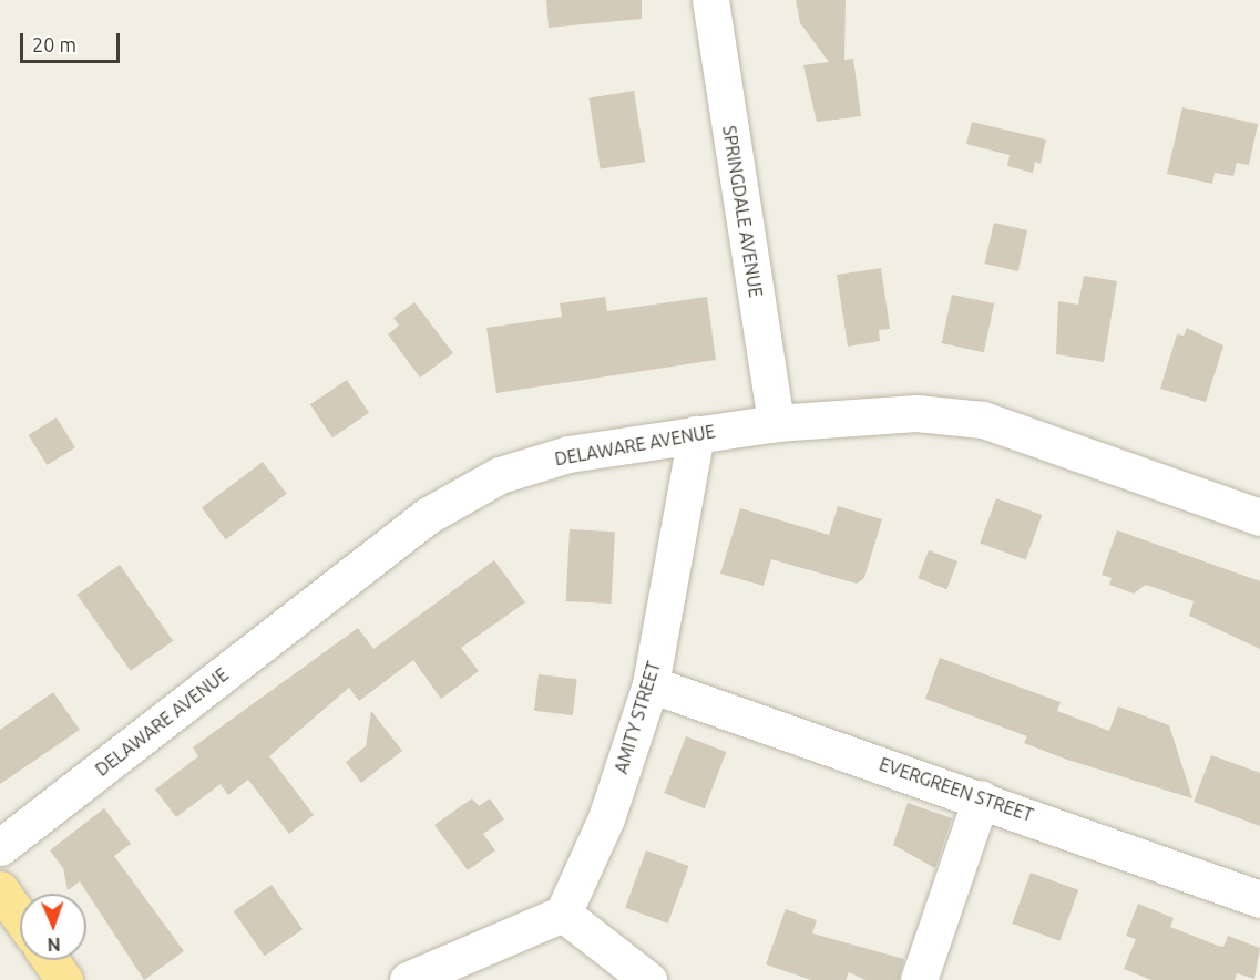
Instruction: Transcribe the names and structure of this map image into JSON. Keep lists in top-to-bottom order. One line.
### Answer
{"streets":{"street":["SPRINGDALE AVENUE","DELAWARE AVENUE","AMITY STREET","EVERGREEN STREET"]},"crossings":[["SPRINGDALE AVENUE","DELAWARE AVENUE"],["DELAWARE AVENUE","AMITY STREET"],["AMITY STREET","EVERGREEN STREET"]],"scale_bar":"20 m","north":"bottom"}
